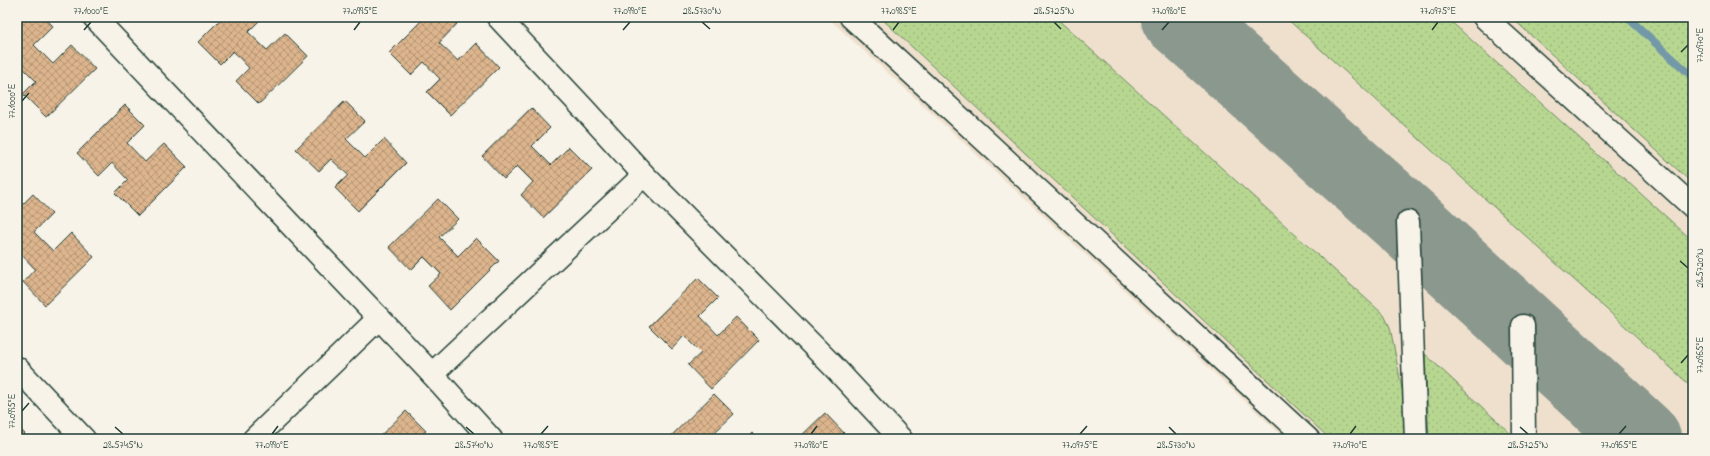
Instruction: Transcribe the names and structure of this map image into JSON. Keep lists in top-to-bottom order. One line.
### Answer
{"coordinates":["77.1000°E","77.0995°E","77.0990°E","28.5730°N","77.0985°E","28.5725°N","77.0980°E","77.0975°E","77.0970°E","28.5720°N","77.0965°E","28.5745°N","28.5740°N"]}
